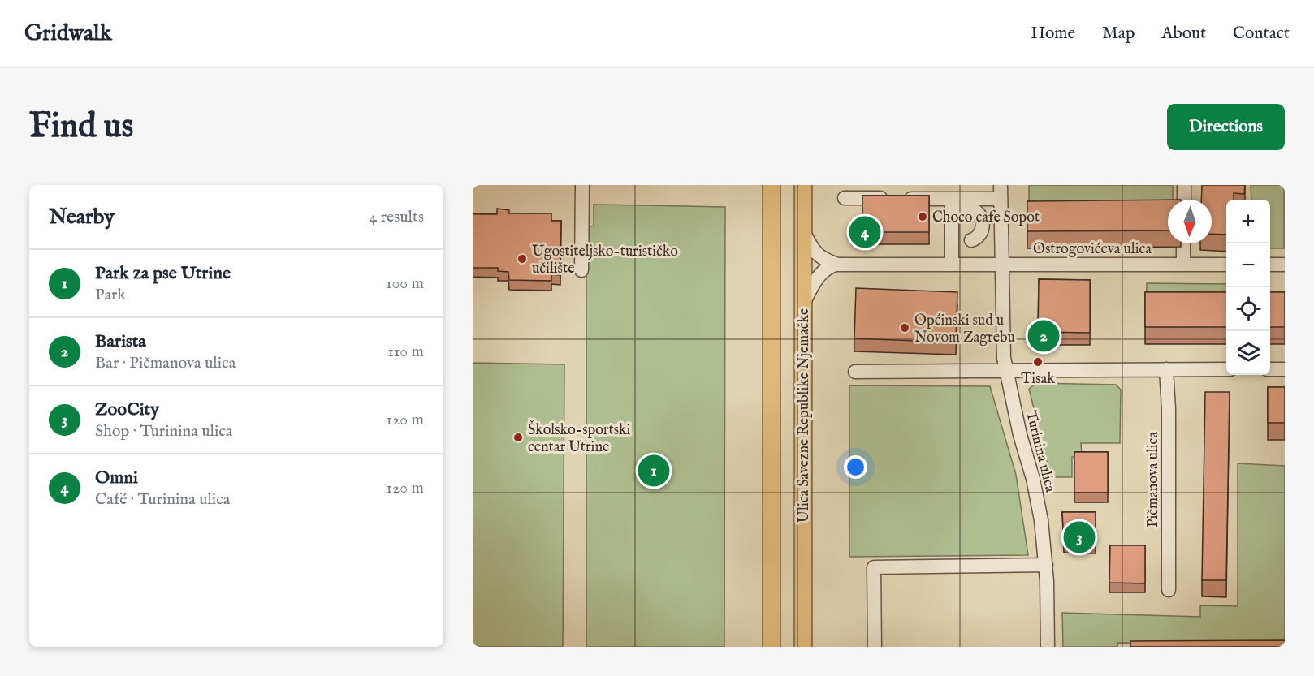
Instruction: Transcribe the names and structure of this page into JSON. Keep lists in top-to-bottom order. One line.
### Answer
{"streets":{"main road":["Ulica Savezne Republike Njemačke"],"street":["Ostrogovićeva ulica","Turinina ulica","Pičmanova ulica"]},"crossings":[["Ostrogovićeva ulica","Turinina ulica"]],"places":["Choco cafe Sopot","Ugostiteljsko-turističko učilište","Općinski sud u Novom Zagrebu","Tisak","Školsko-sportski centar Utrine"],"north":"bottom","page":{"header":"Gridwalk","nav":["Home","Map","About","Contact"],"buttons":"Directions","title":"Find us","heading":["Nearby","4 results"],"map_buttons":["+","−"],"pins":["4","2","1","3"],"list":[{"mark":"1","name":"Park za pse Utrine","note":"Park","value":"100 m"},{"mark":"2","name":"Barista","note":"Bar · Pičmanova ulica","value":"110 m"},{"mark":"3","name":"ZooCity","note":"Shop · Turinina ulica","value":"120 m"},{"mark":"4","name":"Omni","note":"Café · Turinina ulica","value":"120 m"}]}}
